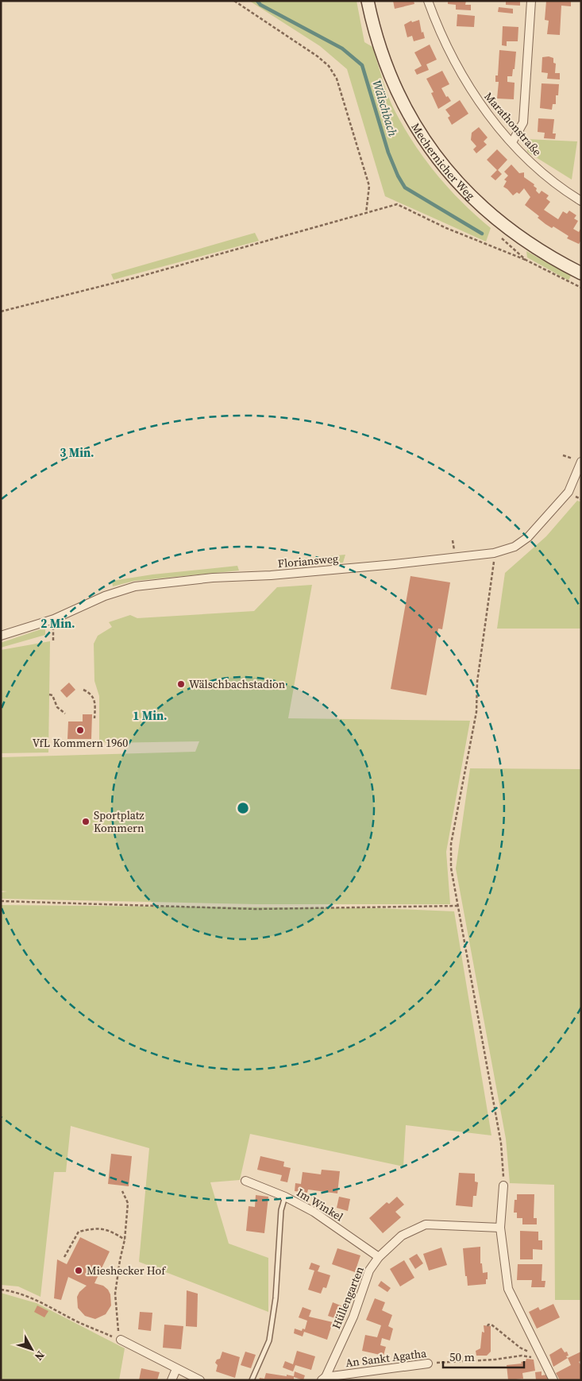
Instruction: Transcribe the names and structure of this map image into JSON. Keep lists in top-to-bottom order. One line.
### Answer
{"streets":{"street":["Marathonstraße","Mechernicher Weg","Floriansweg","Im Winkel","Hüllengarten","An Sankt Agatha"]},"crossings":[["Im Winkel","Hüllengarten"],["Hüllengarten","An Sankt Agatha"]],"water":["Wälschbach"],"places":["Wälschbachstadion","VfL Kommern 1960","Sportplatz Kommern","Mieshecker Hof"],"scale_bar":"50 m","north":"bottom right","rings":["3 Min.","2 Min.","1 Min."]}
